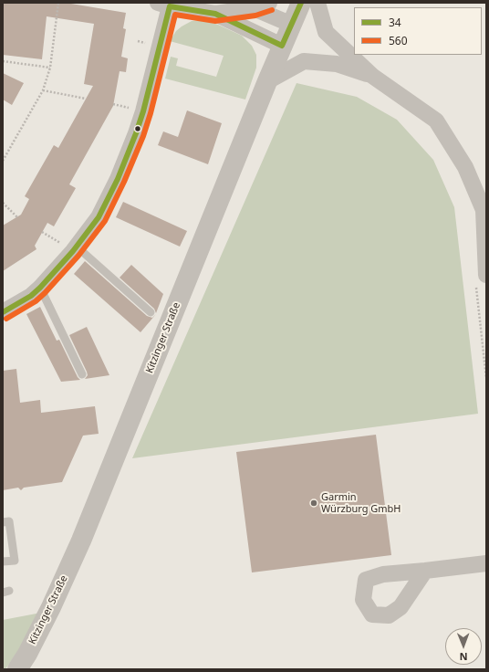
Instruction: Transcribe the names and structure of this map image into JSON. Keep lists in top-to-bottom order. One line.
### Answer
{"streets":{"street":["Kitzinger Straße"]},"places":["Garmin Würzburg GmbH"],"lines":["transit line 34","transit line 560"],"legend":["34","560"],"north":"bottom"}
